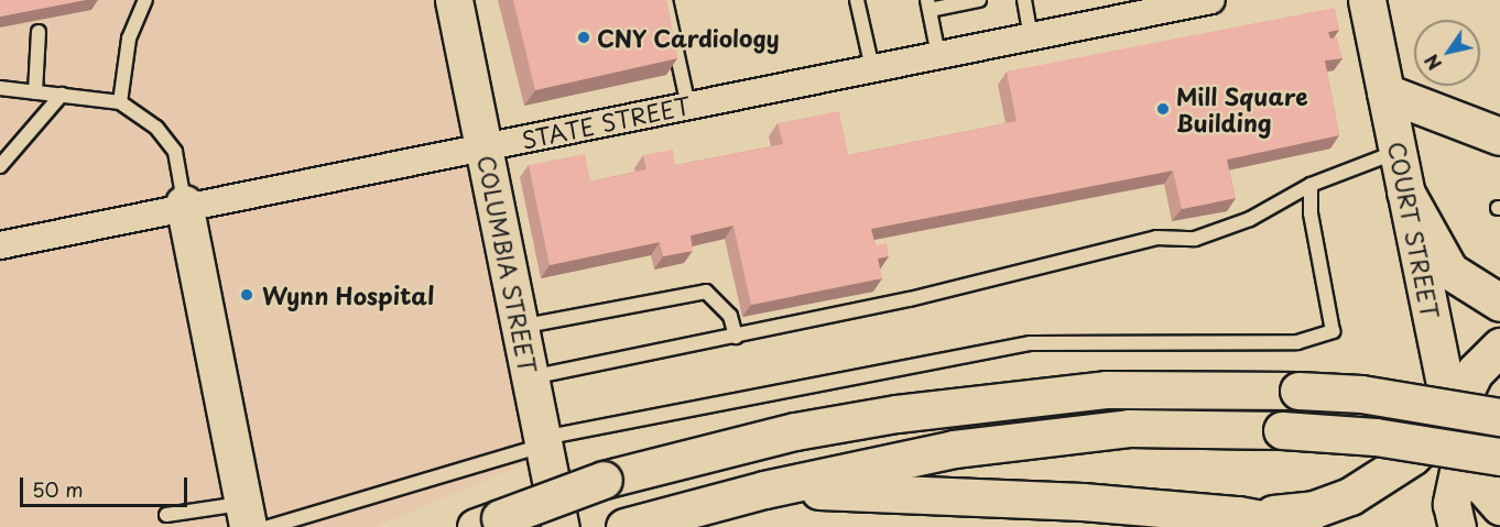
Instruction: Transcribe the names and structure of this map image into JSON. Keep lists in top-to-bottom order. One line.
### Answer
{"streets":{"main road":["COURT STREET","COLUMBIA STREET"],"street":["STATE STREET"]},"crossings":[["STATE STREET","COLUMBIA STREET"]],"places":["CNY Cardiology","Mill Square Building","Wynn Hospital"],"scale_bar":"50 m","north":"bottom left"}
